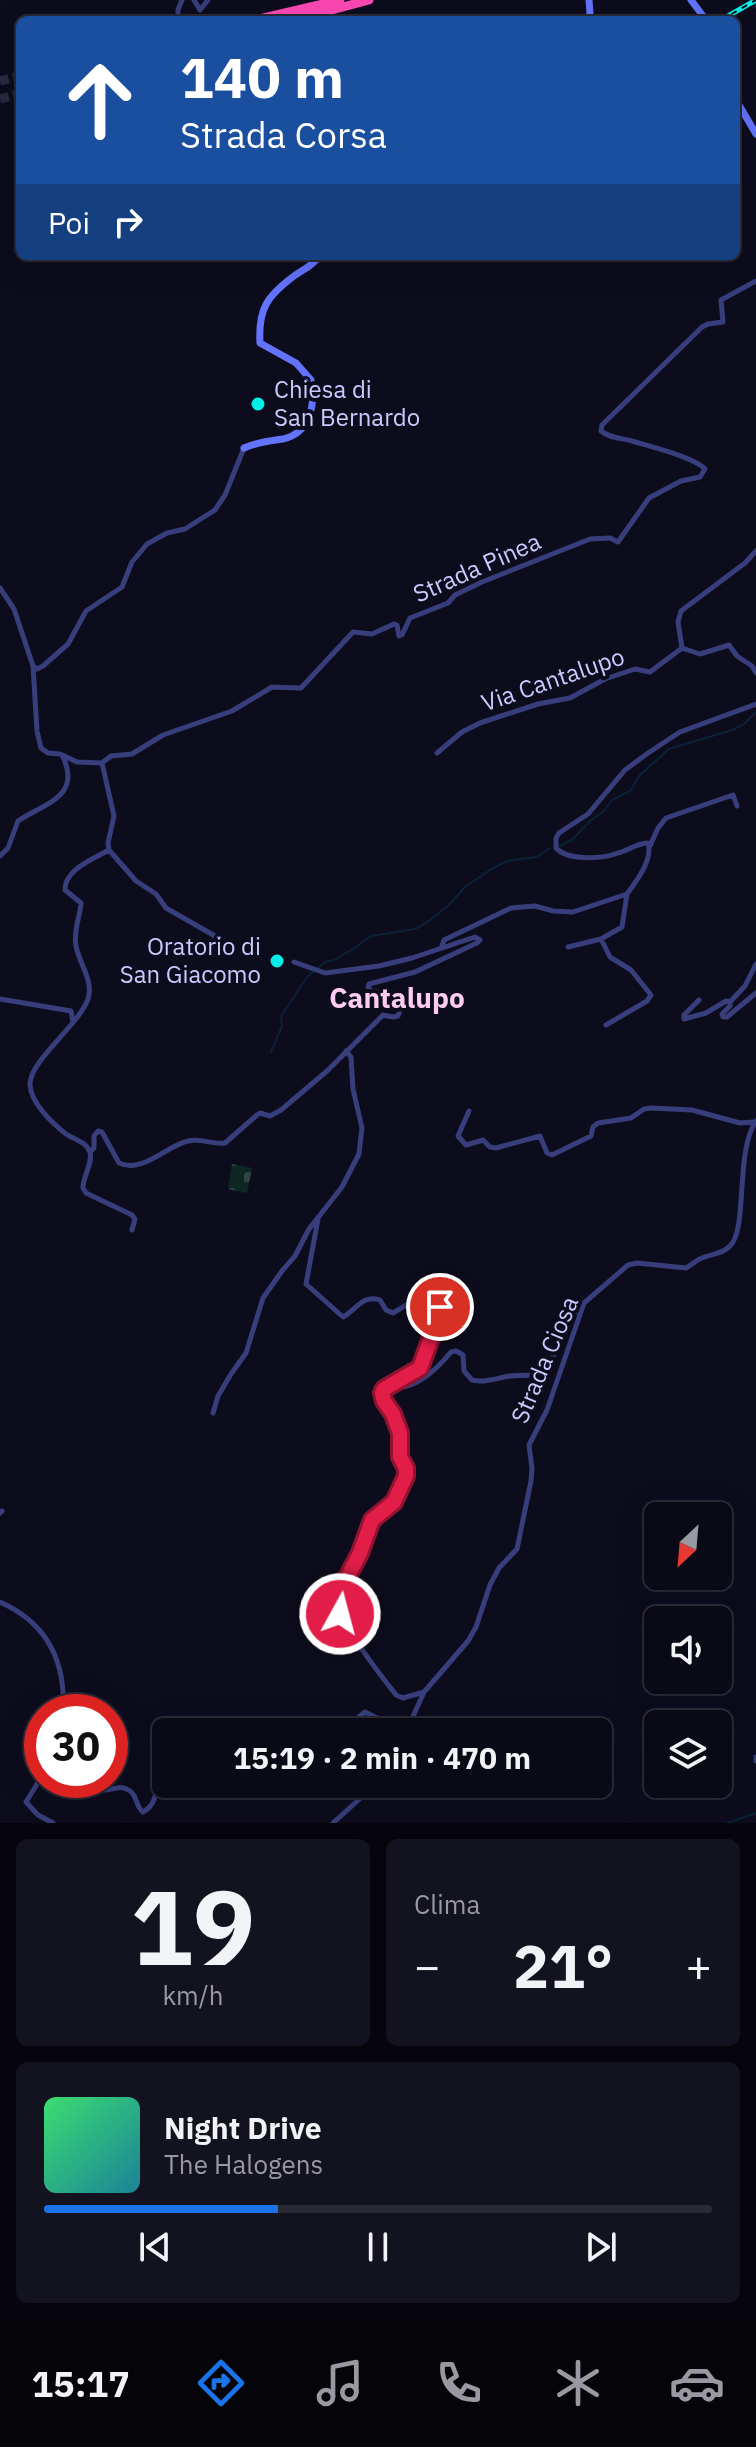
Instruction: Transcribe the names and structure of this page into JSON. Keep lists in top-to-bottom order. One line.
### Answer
{"streets":{"street":["Strada Pinea","Via Cantalupo","Strada Ciosa"]},"districts":["Cantalupo"],"places":["Chiesa di San Bernardo","Oratorio di San Giacomo"],"north":"bottom left","page":{"turn":["140 m","Strada Corsa"],"then":"Poi","limit":"30","trip":"15:19 · 2 min · 470 m","tile":[["19","km/h"],"Clima"],"heat":["−","21°","+"],"song":["Night Drive","The Halogens"],"tabs":"15:17"}}
